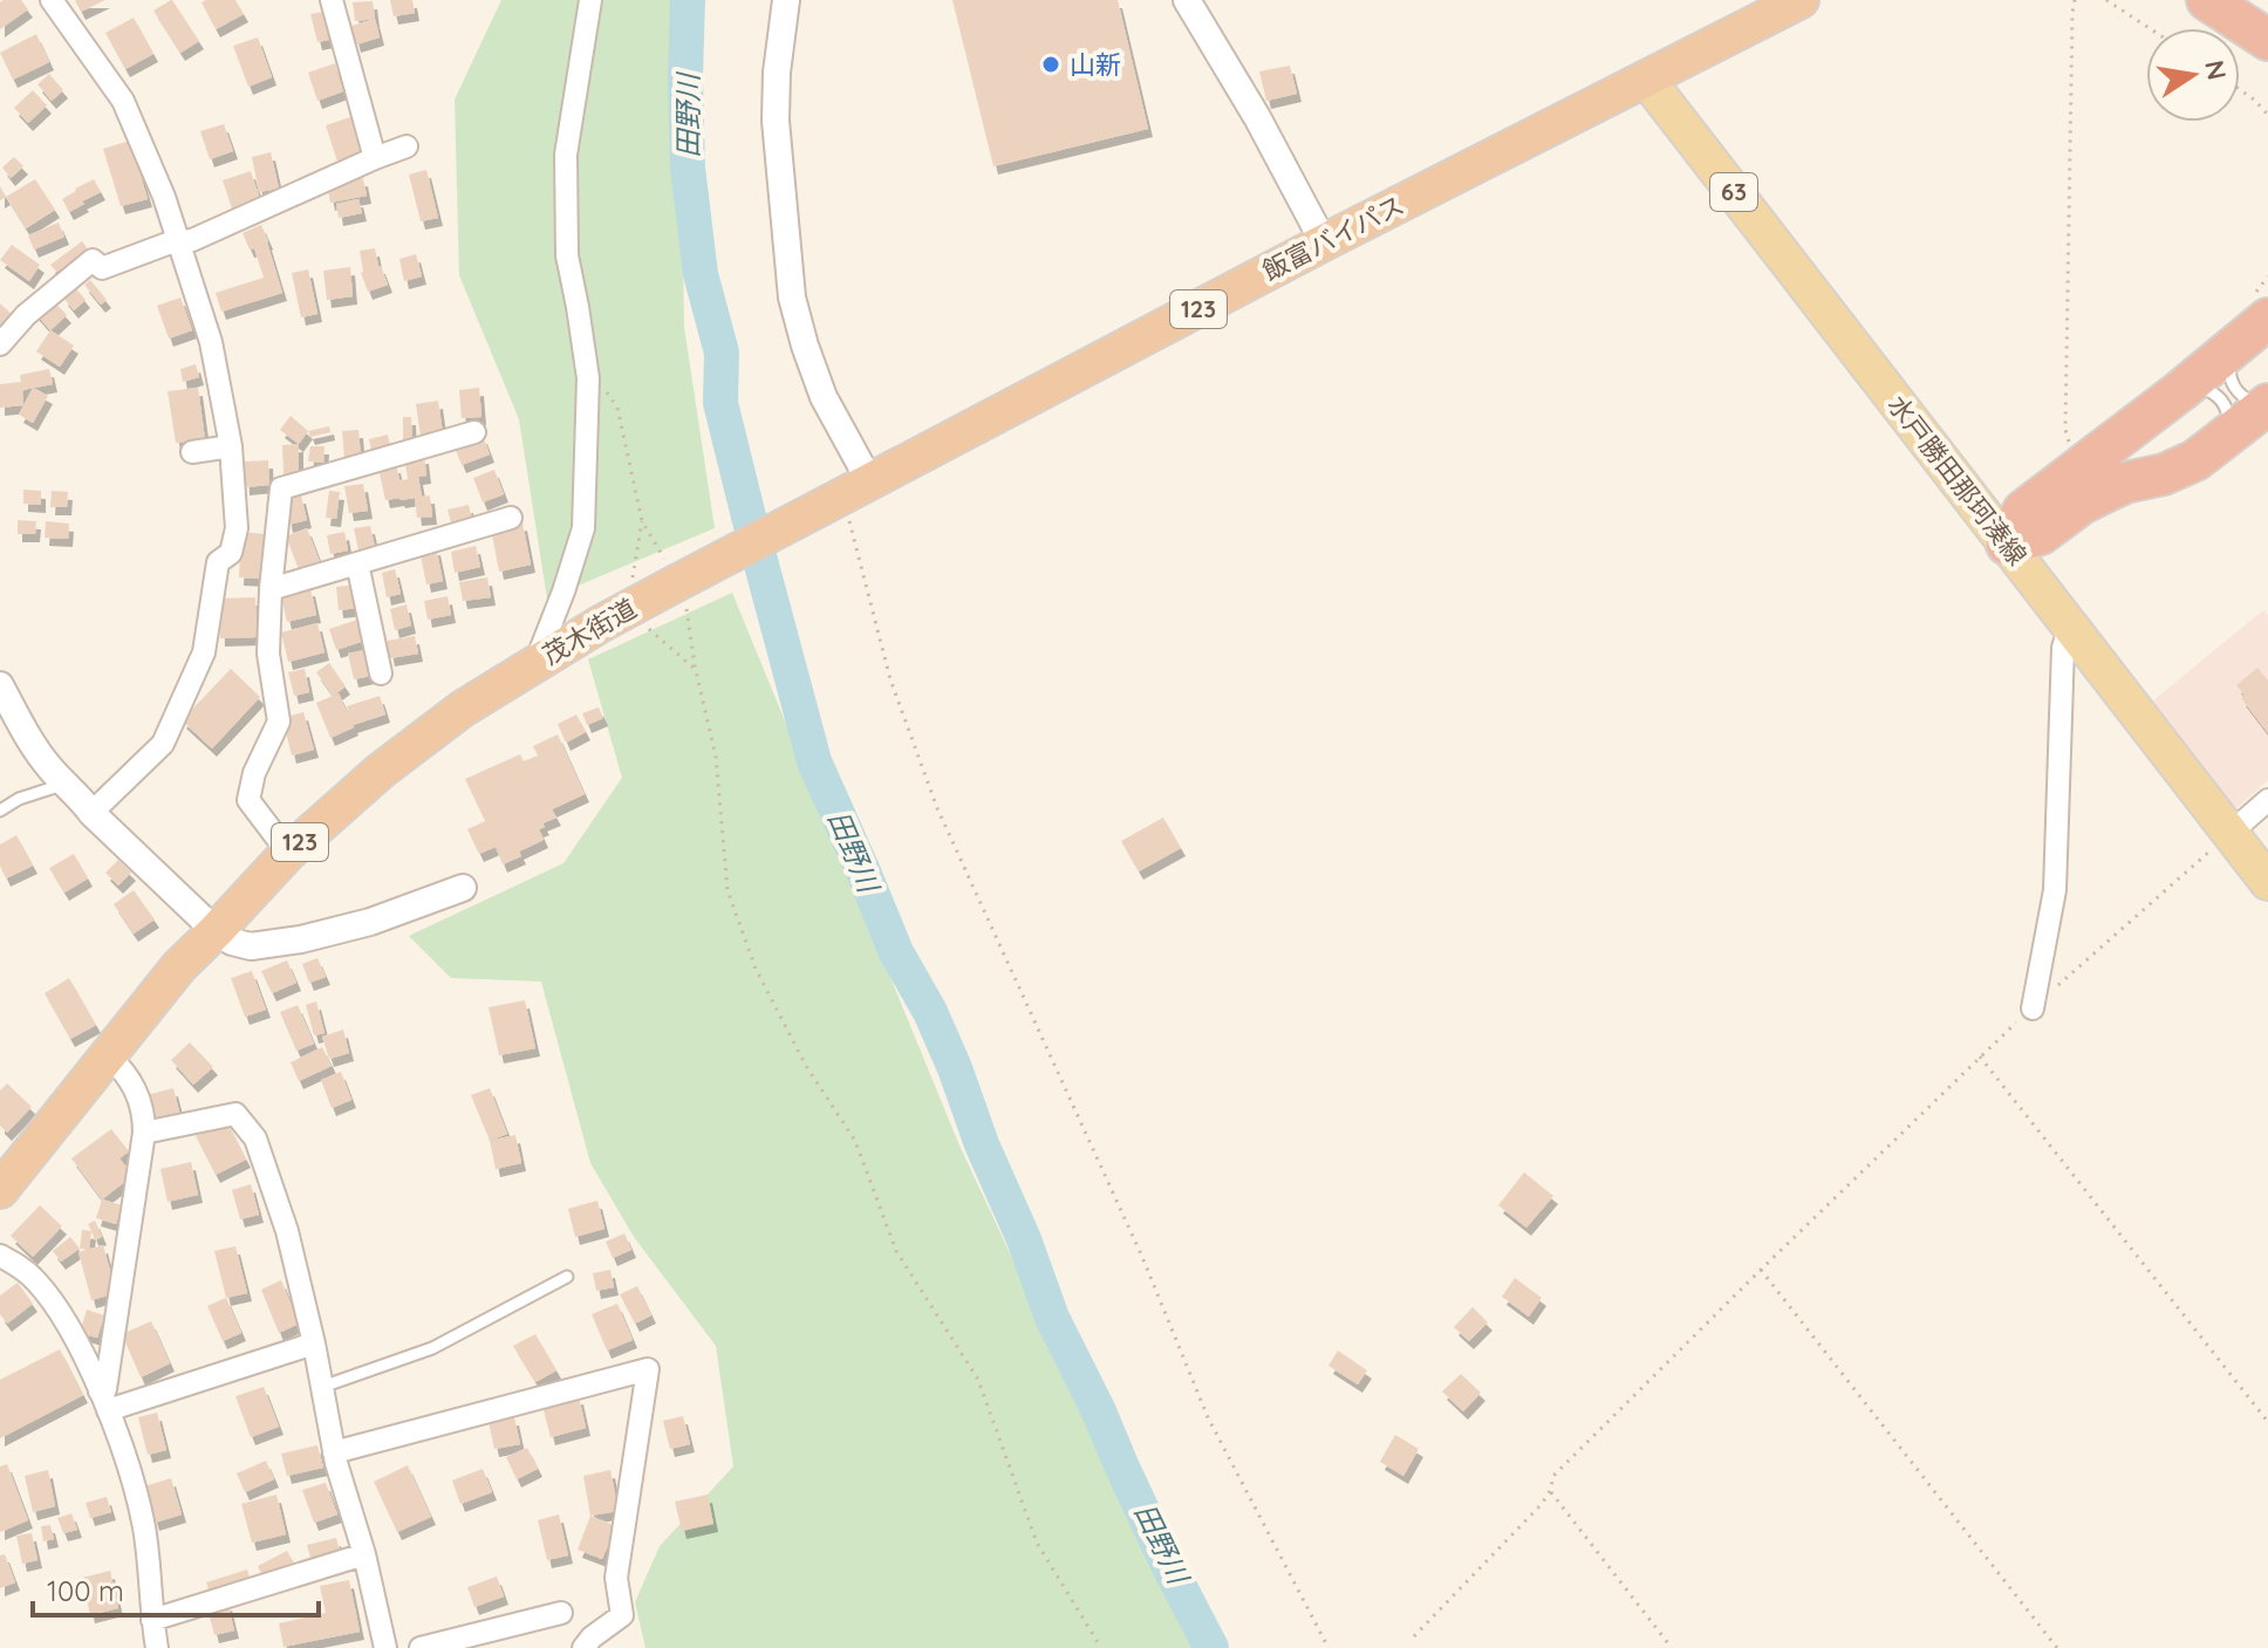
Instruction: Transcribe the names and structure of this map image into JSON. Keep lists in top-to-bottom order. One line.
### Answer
{"streets":{"highway":["飯富バイパス","123","茂木街道"],"main road":["63","水戸勝田那珂湊線"]},"crossings":[["飯富バイパス","水戸勝田那珂湊線"],["飯富バイパス","茂木街道"]],"water":["田野川"],"places":["山新"],"scale_bar":"100 m","north":"right"}
